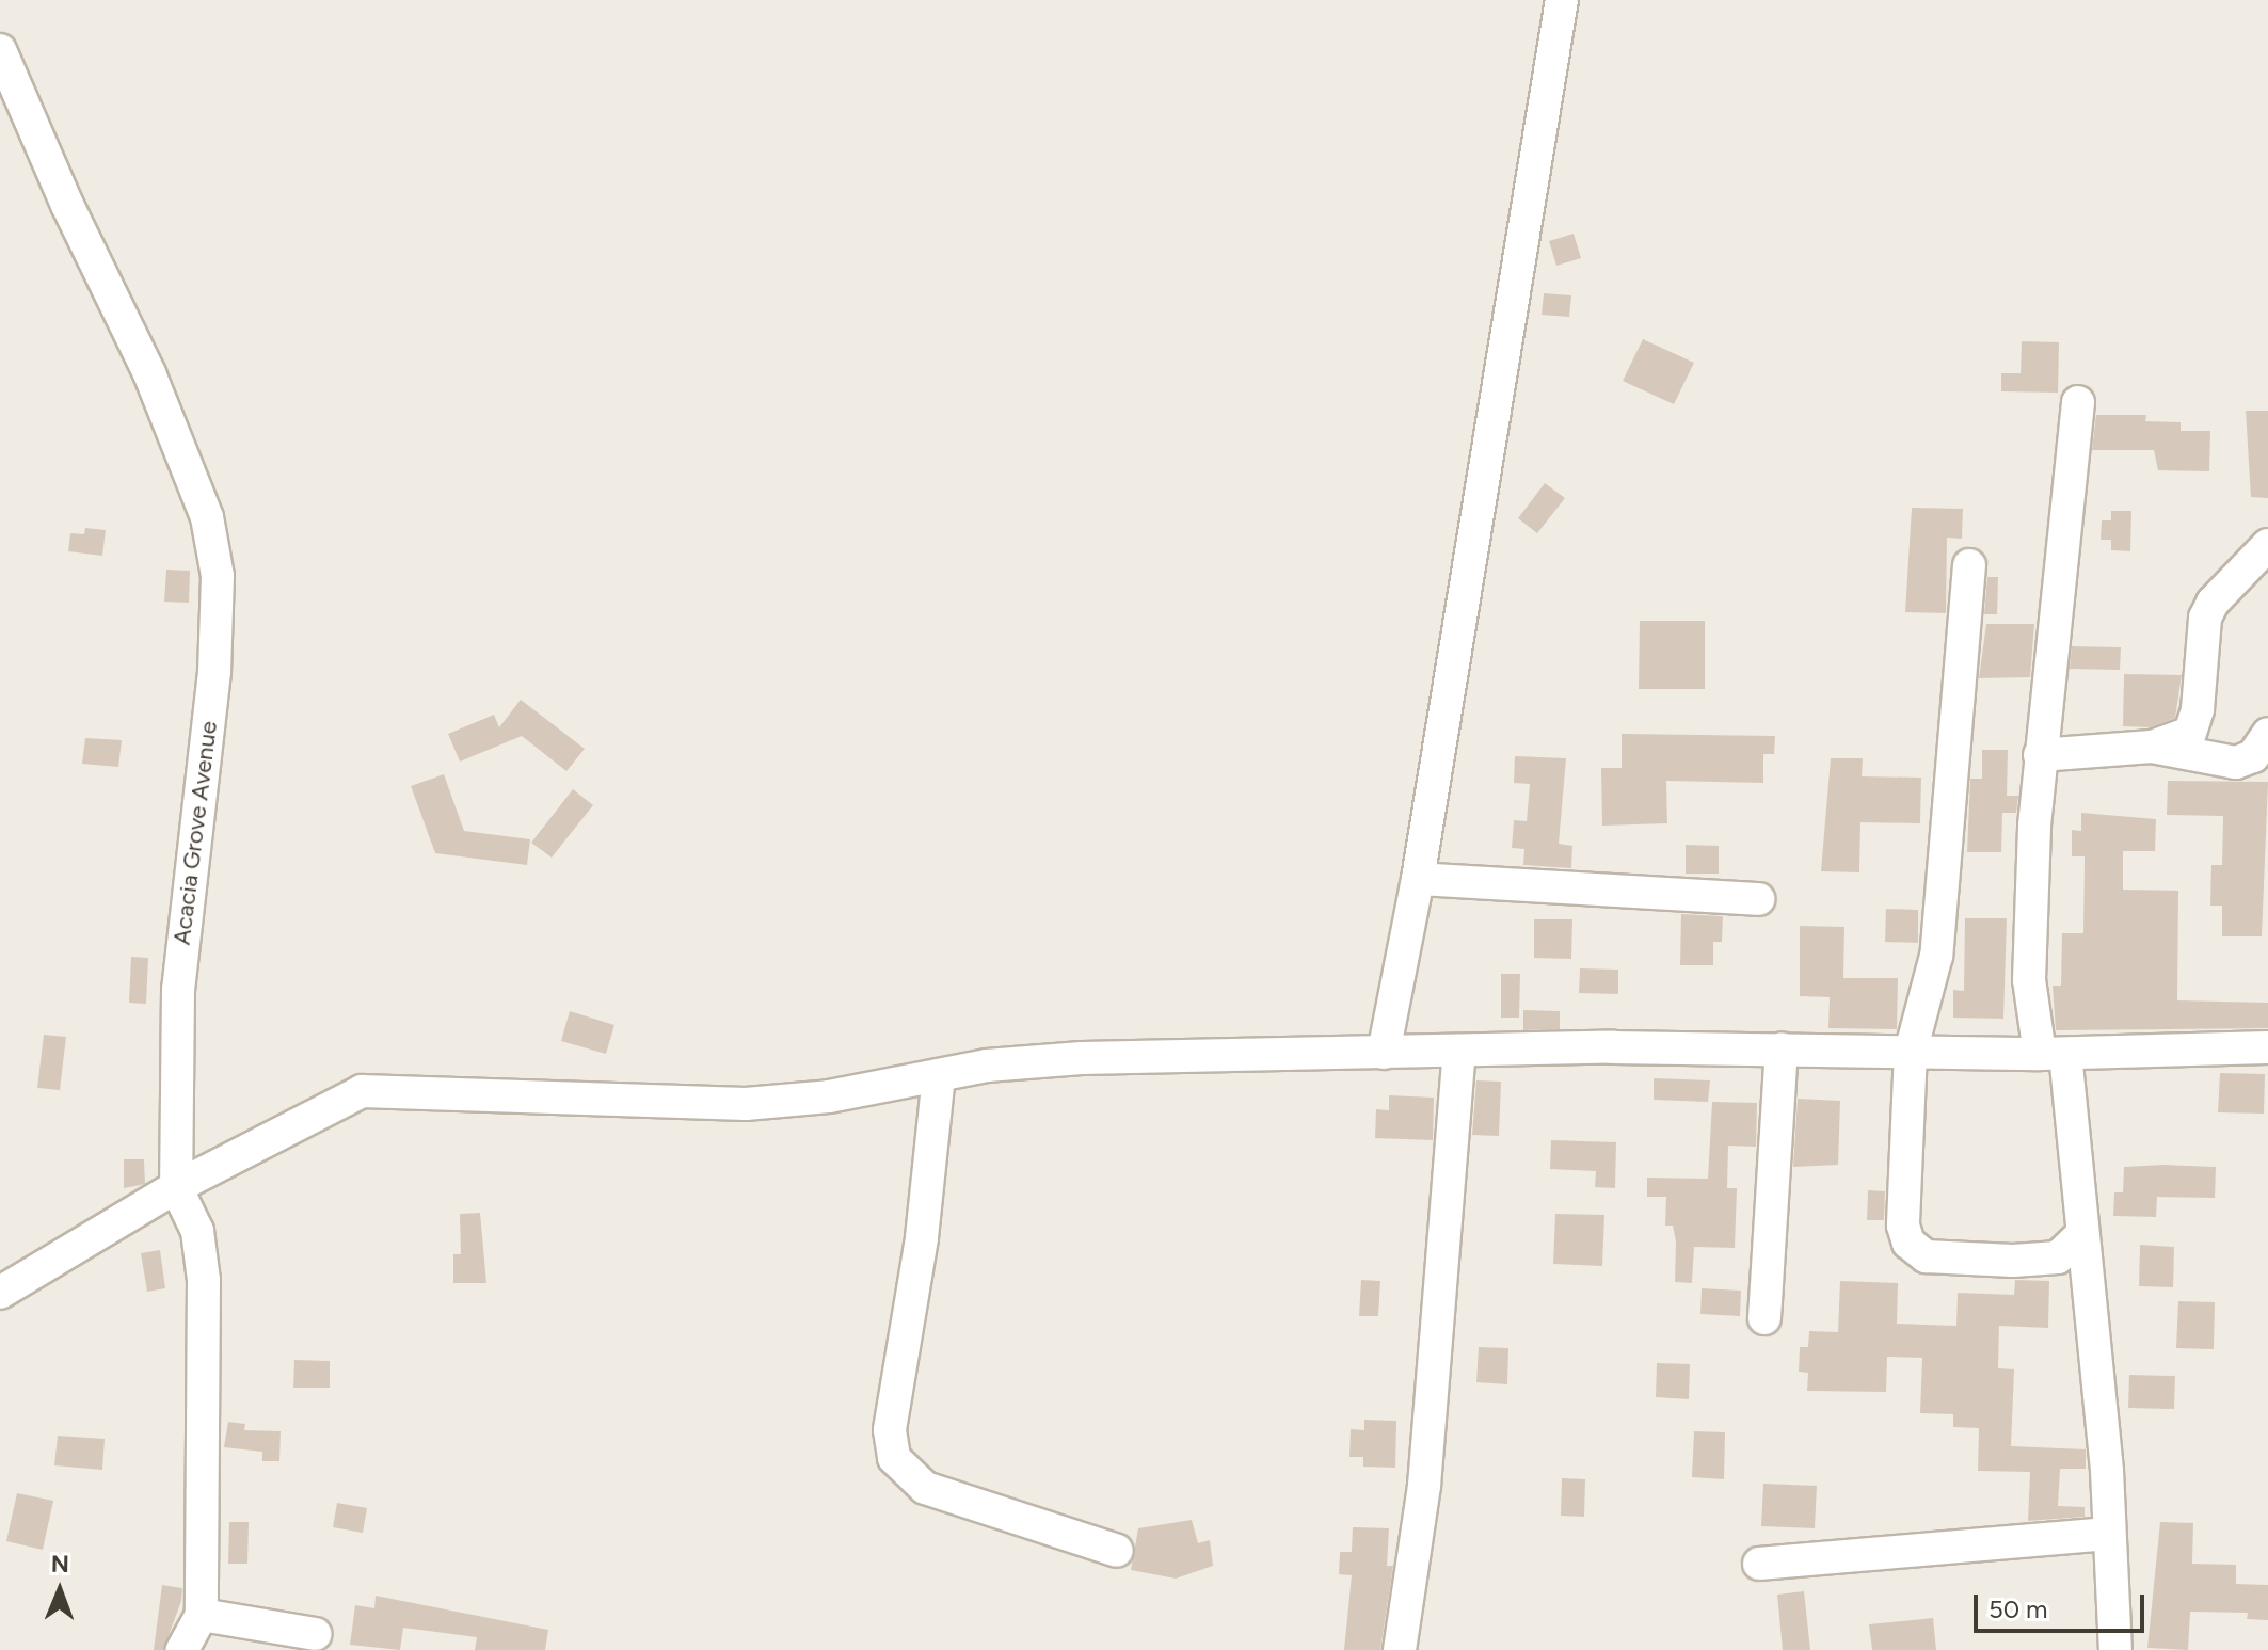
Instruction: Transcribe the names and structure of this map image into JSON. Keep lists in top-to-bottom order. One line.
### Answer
{"streets":{"street":["Acacia Grove Avenue"]},"scale_bar":"50 m","north":"top"}
